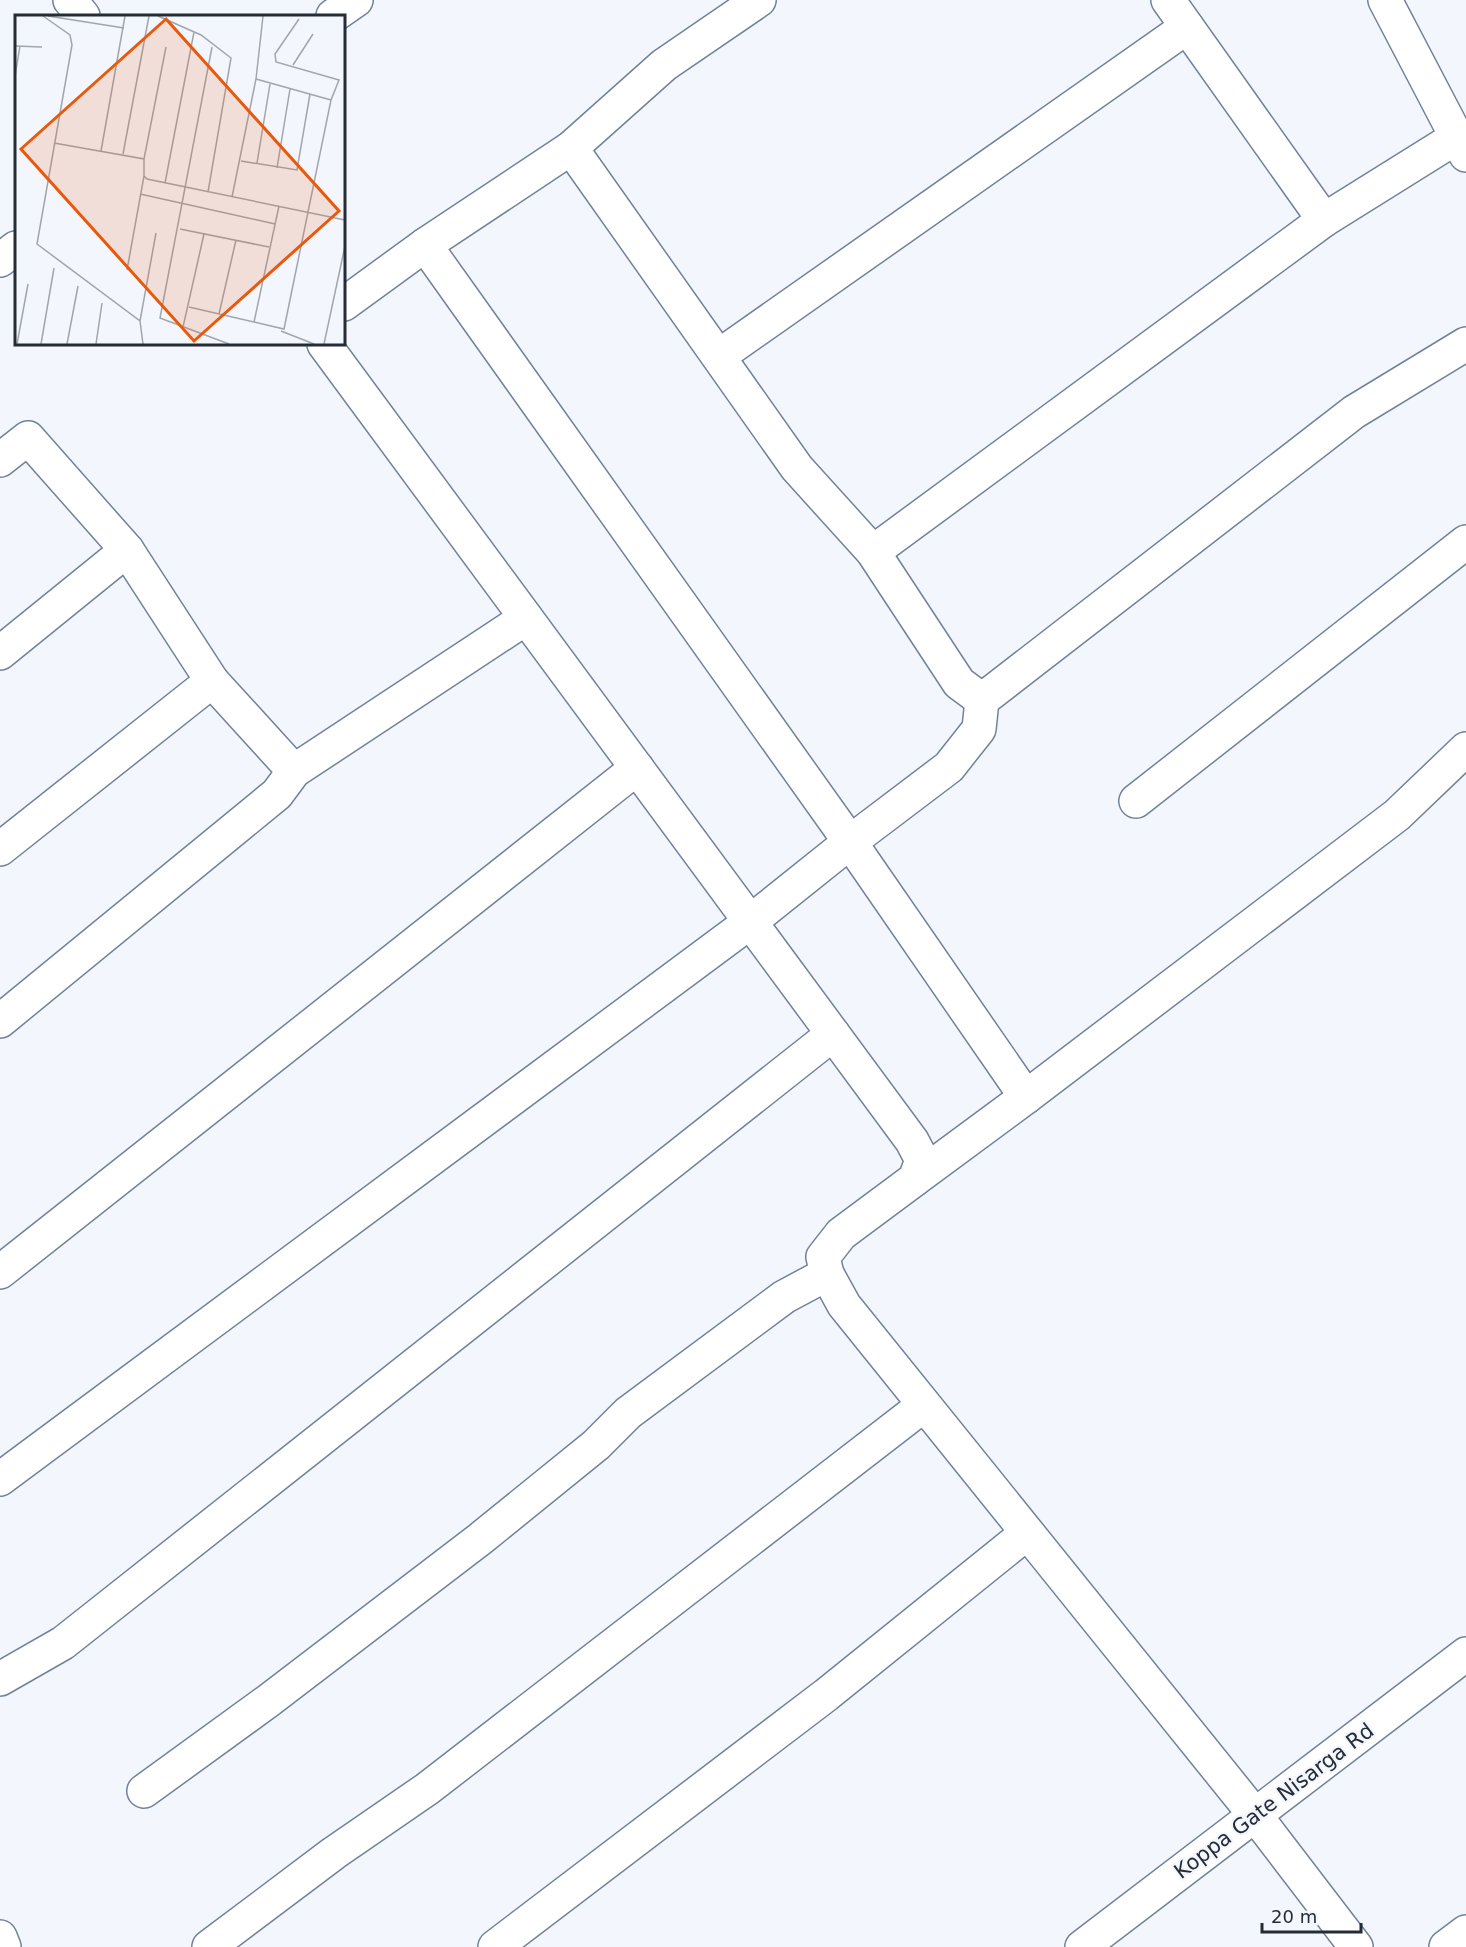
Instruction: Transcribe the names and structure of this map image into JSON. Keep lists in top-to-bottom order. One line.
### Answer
{"streets":{"street":["Koppa Gate Nisarga Rd"]},"scale_bar":"20 m"}
